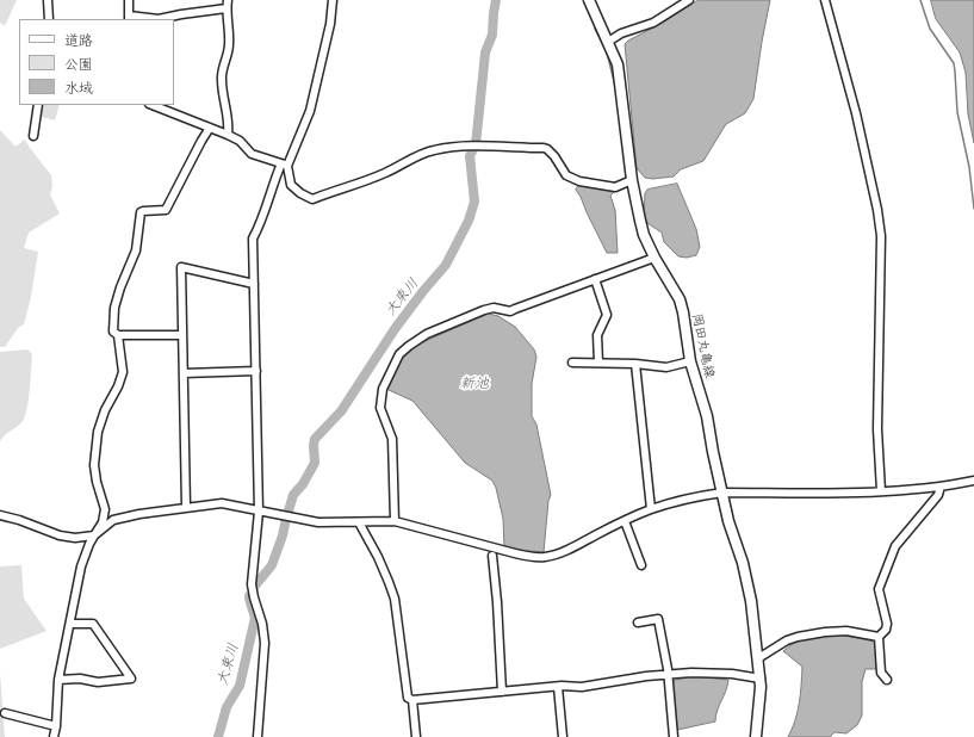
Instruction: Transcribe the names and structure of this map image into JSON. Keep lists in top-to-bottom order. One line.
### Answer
{"streets":{"main road":["岡田丸亀線"]},"water":["大束川","新池"],"legend":["道路","公園","水域"]}
